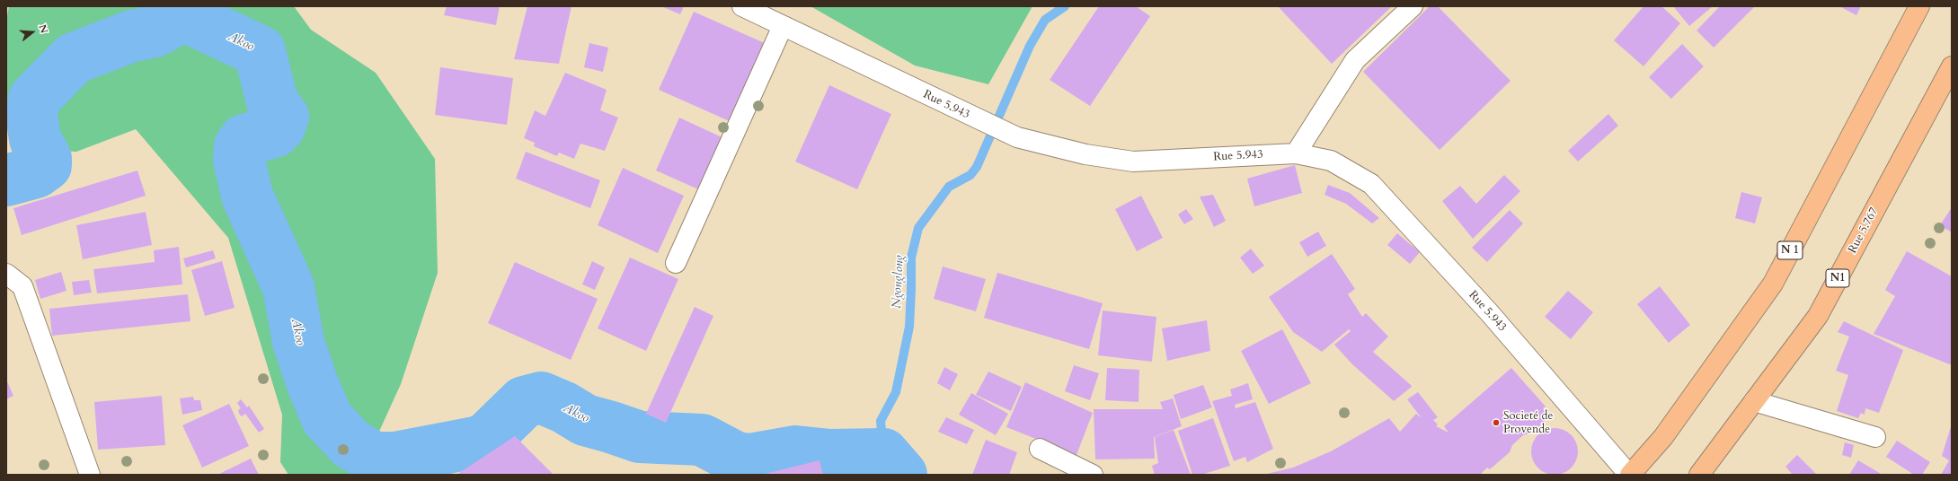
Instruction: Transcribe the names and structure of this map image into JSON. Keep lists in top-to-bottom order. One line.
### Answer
{"streets":{"highway":["Rue 5.767","N 1","N1"],"street":["Rue 5.943"]},"crossings":[["Rue 5.943","N 1"]],"water":["Akoo","Ngonglong"],"places":["Societé de Provende"],"north":"right"}
